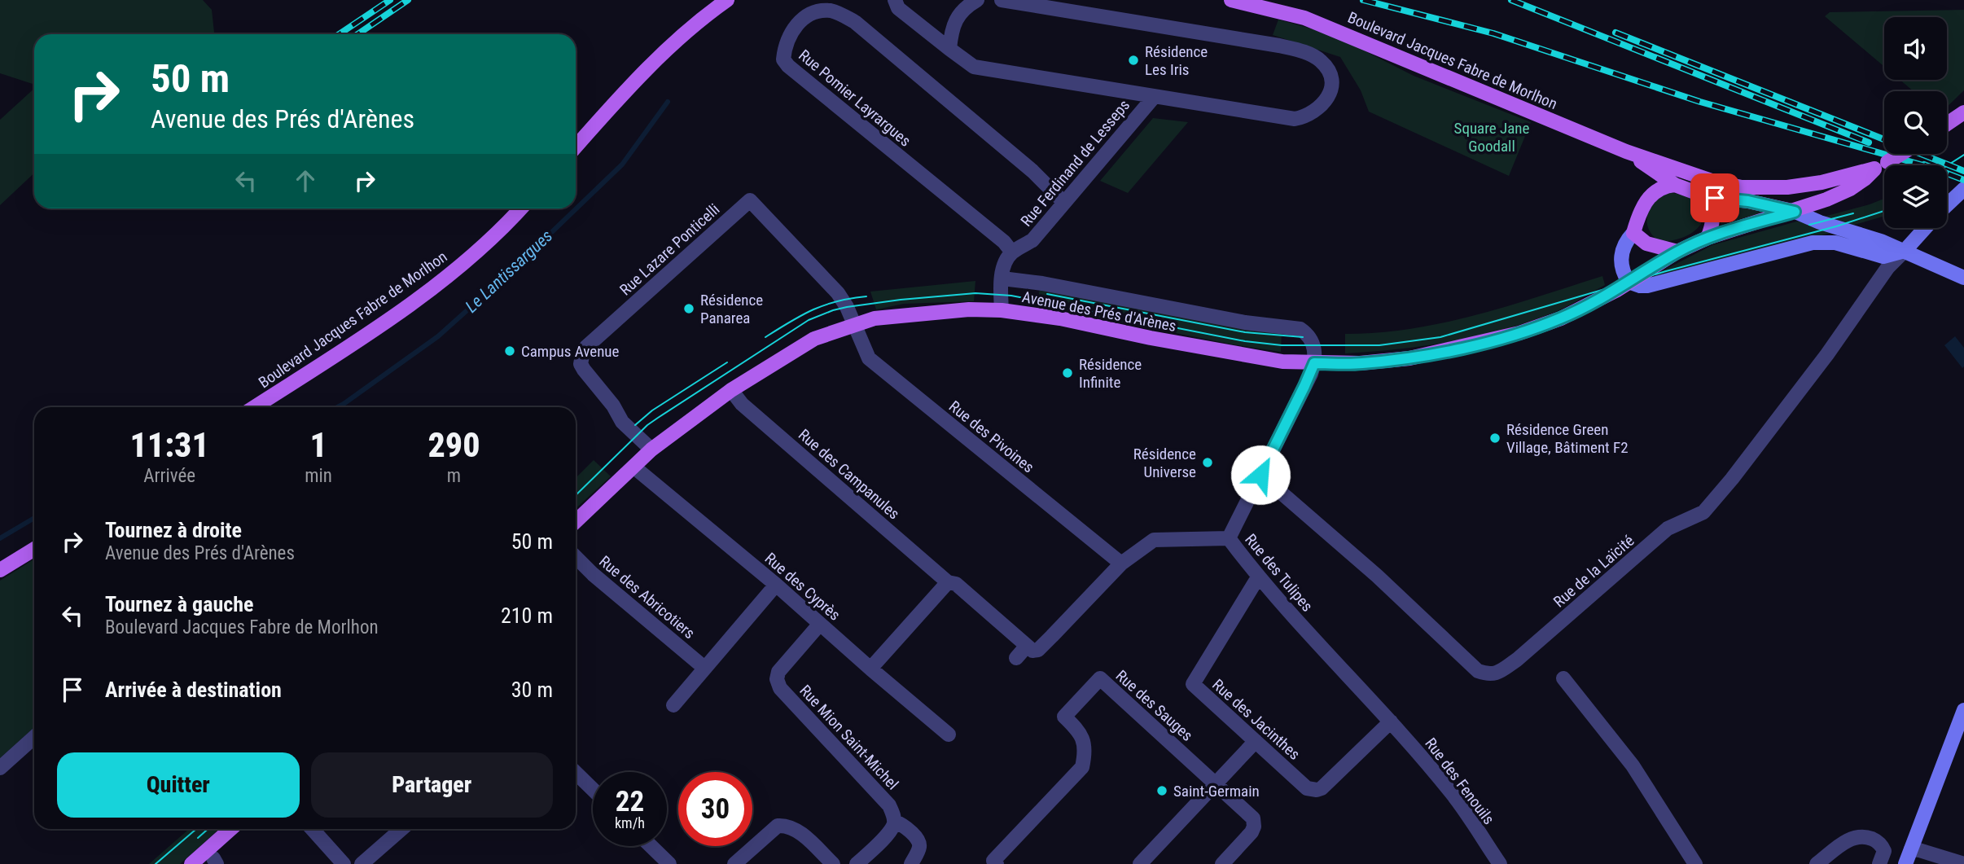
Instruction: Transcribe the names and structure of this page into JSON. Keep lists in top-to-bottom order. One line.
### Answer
{"streets":{"main road":["Boulevard Jacques Fabre de Morlhon","Avenue des Prés d'Arènes"],"street":["Rue Pomier Layrargues","Rue Ferdinand de Lesseps","Rue Lazare Ponticelli","Rue des Pivoines","Rue des Campanules","Rue de la Laïcité","Rue des Tulipes","Rue des Cyprès","Rue des Abricotiers","Rue des Sauges","Rue des Jacinthes","Rue Mion Saint-Michel","Rue des Fenouils"]},"crossings":[["Boulevard Jacques Fabre de Morlhon","Avenue des Prés d'Arènes"],["Boulevard Jacques Fabre de Morlhon","Rue de la Laïcité"],["Rue Pomier Layrargues","Rue Ferdinand de Lesseps"],["Rue Lazare Ponticelli","Avenue des Prés d'Arènes"],["Rue Lazare Ponticelli","Rue des Pivoines"],["Avenue des Prés d'Arènes","Rue des Pivoines"],["Avenue des Prés d'Arènes","Rue des Campanules"],["Avenue des Prés d'Arènes","Rue des Tulipes"],["Avenue des Prés d'Arènes","Rue des Cyprès"],["Rue de la Laïcité","Rue des Tulipes"],["Rue des Tulipes","Rue des Jacinthes"],["Rue des Tulipes","Rue des Fenouils"],["Rue des Cyprès","Rue Mion Saint-Michel"],["Rue des Jacinthes","Rue des Fenouils"]],"water":["Le Lantissargues"],"parks":["Square Jane Goodall"],"places":["Résidence Les Iris","Résidence Panarea","Campus Avenue","Résidence Infinite","Résidence Green Village, Bâtiment F2","Résidence Universe","Saint-Germain"],"page":{"turn":["50 m","Avenue des Prés d'Arènes"],"eta":["11:31","Arrivée","1","min","290","m"],"list":[{"name":"Tournez à droite","note":"Avenue des Prés d'Arènes","value":"50 m"},{"name":"Tournez à gauche","note":"Boulevard Jacques Fabre de Morlhon","value":"210 m"},{"name":"Arrivée à destination","value":"30 m"}],"buttons":["Quitter","Partager"],"speed":"22 km/h","limit":"30"}}
